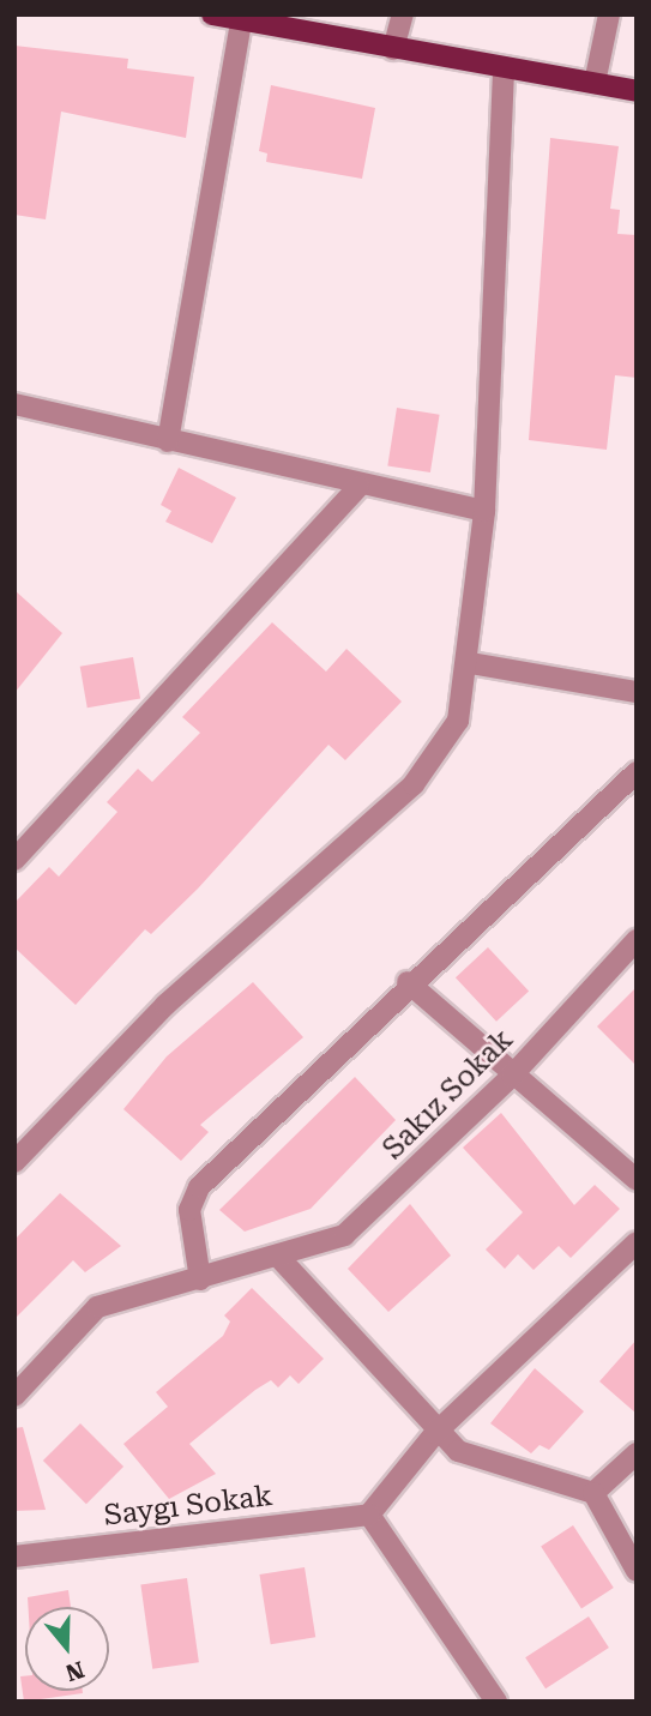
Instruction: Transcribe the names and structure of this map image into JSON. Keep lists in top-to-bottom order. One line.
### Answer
{"streets":{"street":["Sakız Sokak","Saygı Sokak"]},"north":"bottom"}
